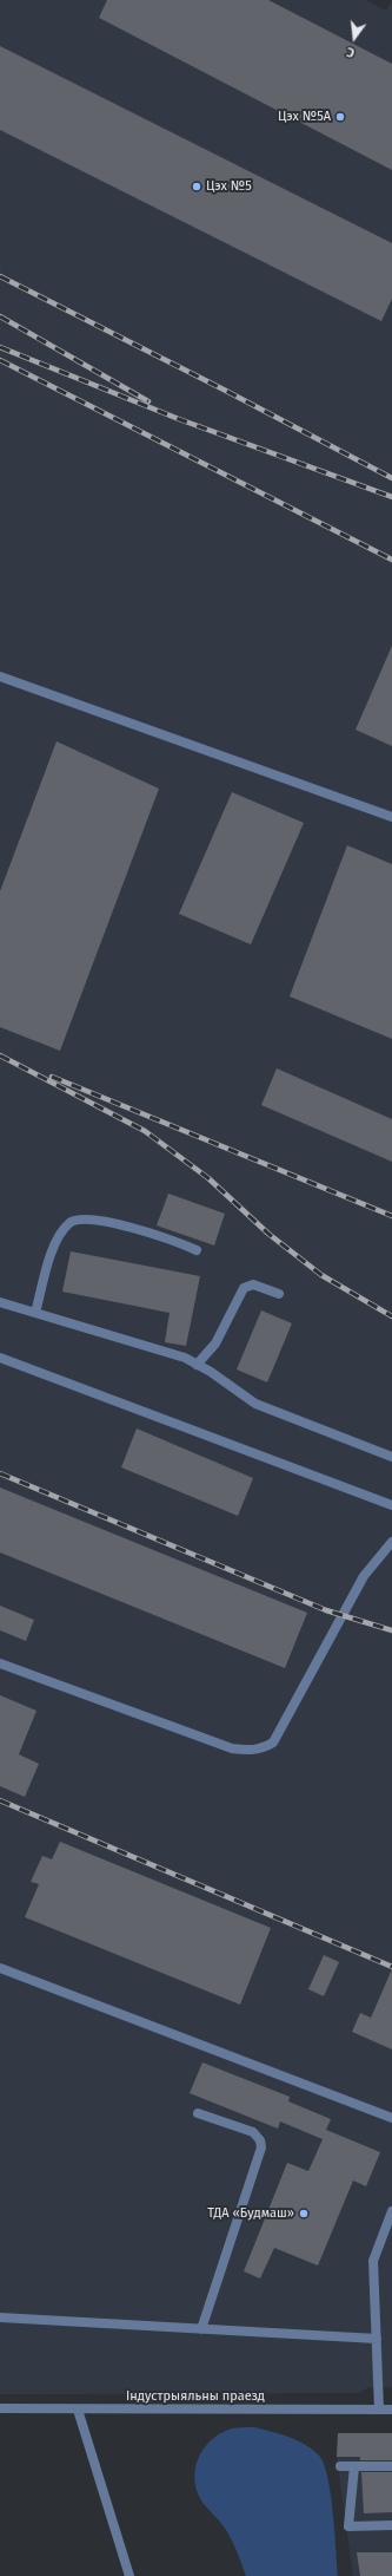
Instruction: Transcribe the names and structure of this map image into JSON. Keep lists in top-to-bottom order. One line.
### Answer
{"streets":{"street":["Індустрыяльны праезд"]},"places":["Цэх №5А","Цэх №5","ТДА «Будмаш»"],"north":"bottom"}
